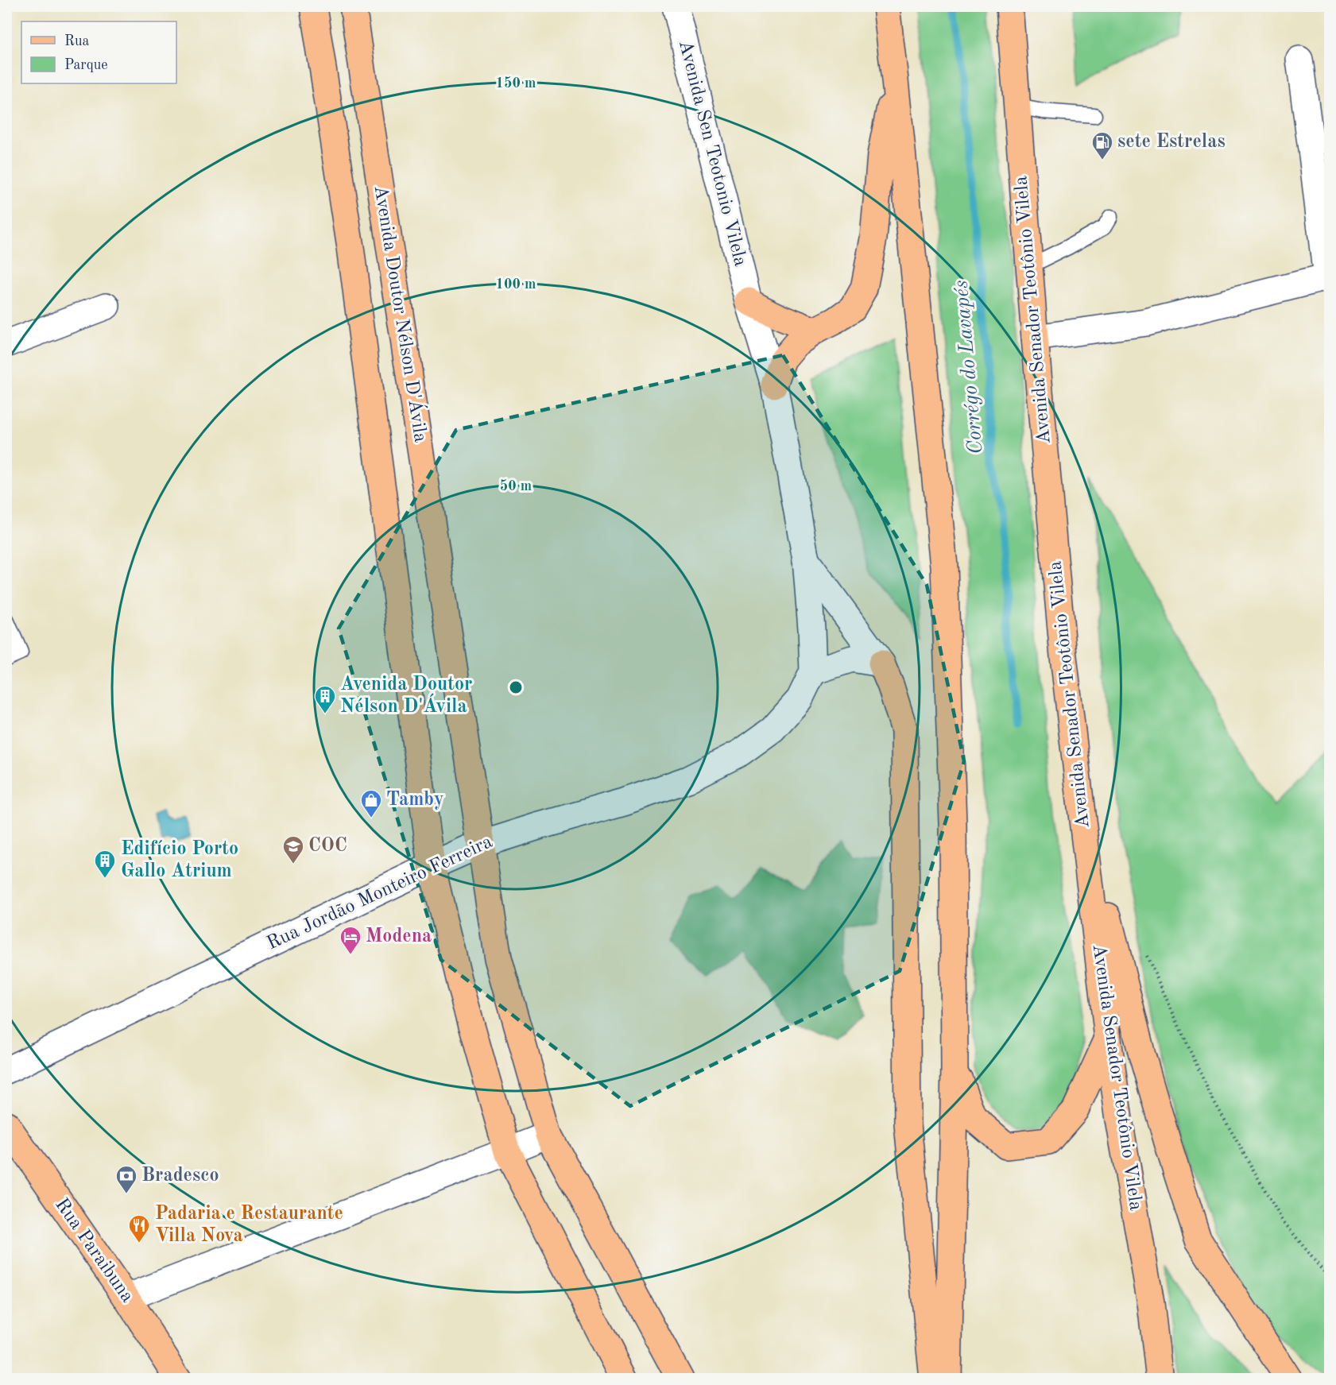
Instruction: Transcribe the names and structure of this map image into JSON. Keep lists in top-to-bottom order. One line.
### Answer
{"streets":{"main road":["Avenida Senador Teotônio Vilela","Avenida Doutor Nélson D'Ávila","Rua Paraibuna"],"street":["Avenida Sen Teotonio Vilela","Rua Jordão Monteiro Ferreira"]},"crossings":[["Avenida Sen Teotonio Vilela","Rua Jordão Monteiro Ferreira"],["Avenida Doutor Nélson D'Ávila","Rua Jordão Monteiro Ferreira"]],"water":["Corrégo do Lavapés"],"places":{"fuel station":["sete Estrelas"],"building":["Avenida Doutor Nélson D'Ávila","Edifício Porto Gallo Atrium"],"shop":["Tamby"],"school or university":["COC"],"hotel":["Modena"],"bank":["Bradesco"],"restaurant":["Padaria e Restaurante Villa Nova"]},"legend":["Rua","Parque"],"rings":["150 m","100 m","50 m"]}
